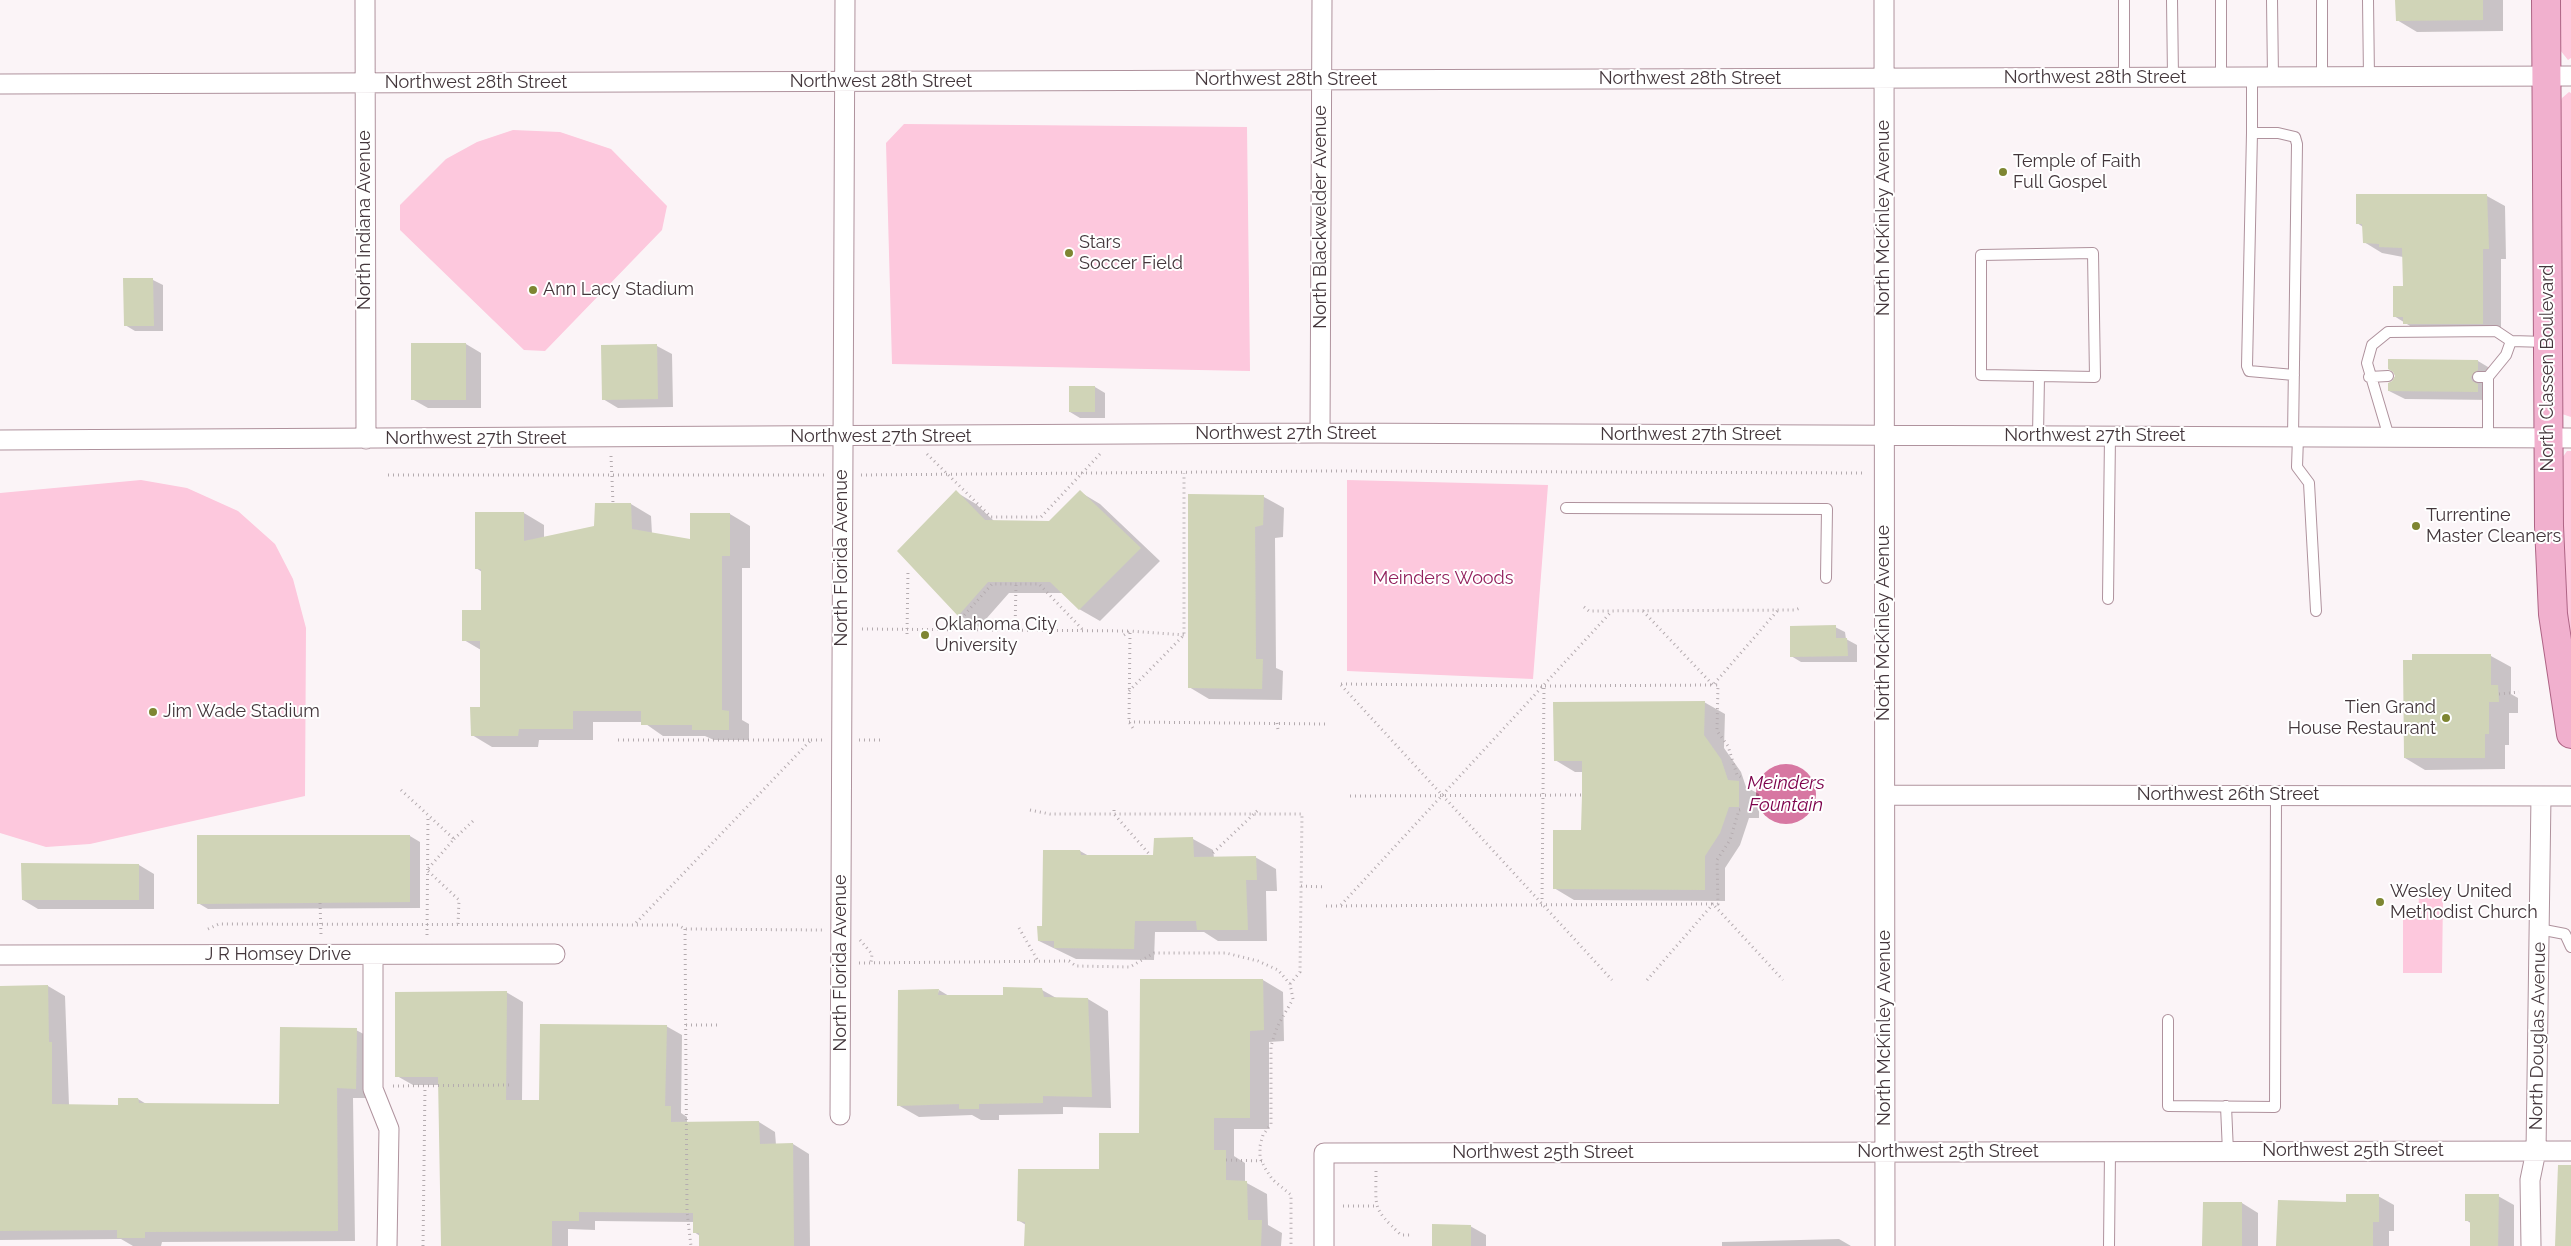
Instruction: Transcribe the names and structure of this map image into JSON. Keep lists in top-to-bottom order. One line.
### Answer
{"streets":{"main road":["North Classen Boulevard"],"street":["Northwest 28th Street","North Blackwelder Avenue","North McKinley Avenue","North Indiana Avenue","Northwest 27th Street","North Florida Avenue","Northwest 26th Street","J R Homsey Drive","North Douglas Avenue","Northwest 25th Street"]},"crossings":[["Northwest 28th Street","North Blackwelder Avenue"],["Northwest 28th Street","North McKinley Avenue"],["Northwest 28th Street","North Indiana Avenue"],["Northwest 28th Street","North Classen Boulevard"],["Northwest 28th Street","North Florida Avenue"],["North Blackwelder Avenue","Northwest 27th Street"],["North McKinley Avenue","Northwest 27th Street"],["North McKinley Avenue","Northwest 26th Street"],["North McKinley Avenue","Northwest 25th Street"],["North Indiana Avenue","Northwest 27th Street"],["North Classen Boulevard","Northwest 27th Street"],["Northwest 27th Street","North Florida Avenue"],["Northwest 26th Street","North Douglas Avenue"],["North Douglas Avenue","Northwest 25th Street"]],"water":["Meinders Fountain"],"parks":["Meinders Woods"],"places":["Temple of Faith Full Gospel","Stars Soccer Field","Ann Lacy Stadium","Turrentine Master Cleaners","Oklahoma City University","Jim Wade Stadium","Tien Grand House Restaurant","Wesley United Methodist Church"]}
